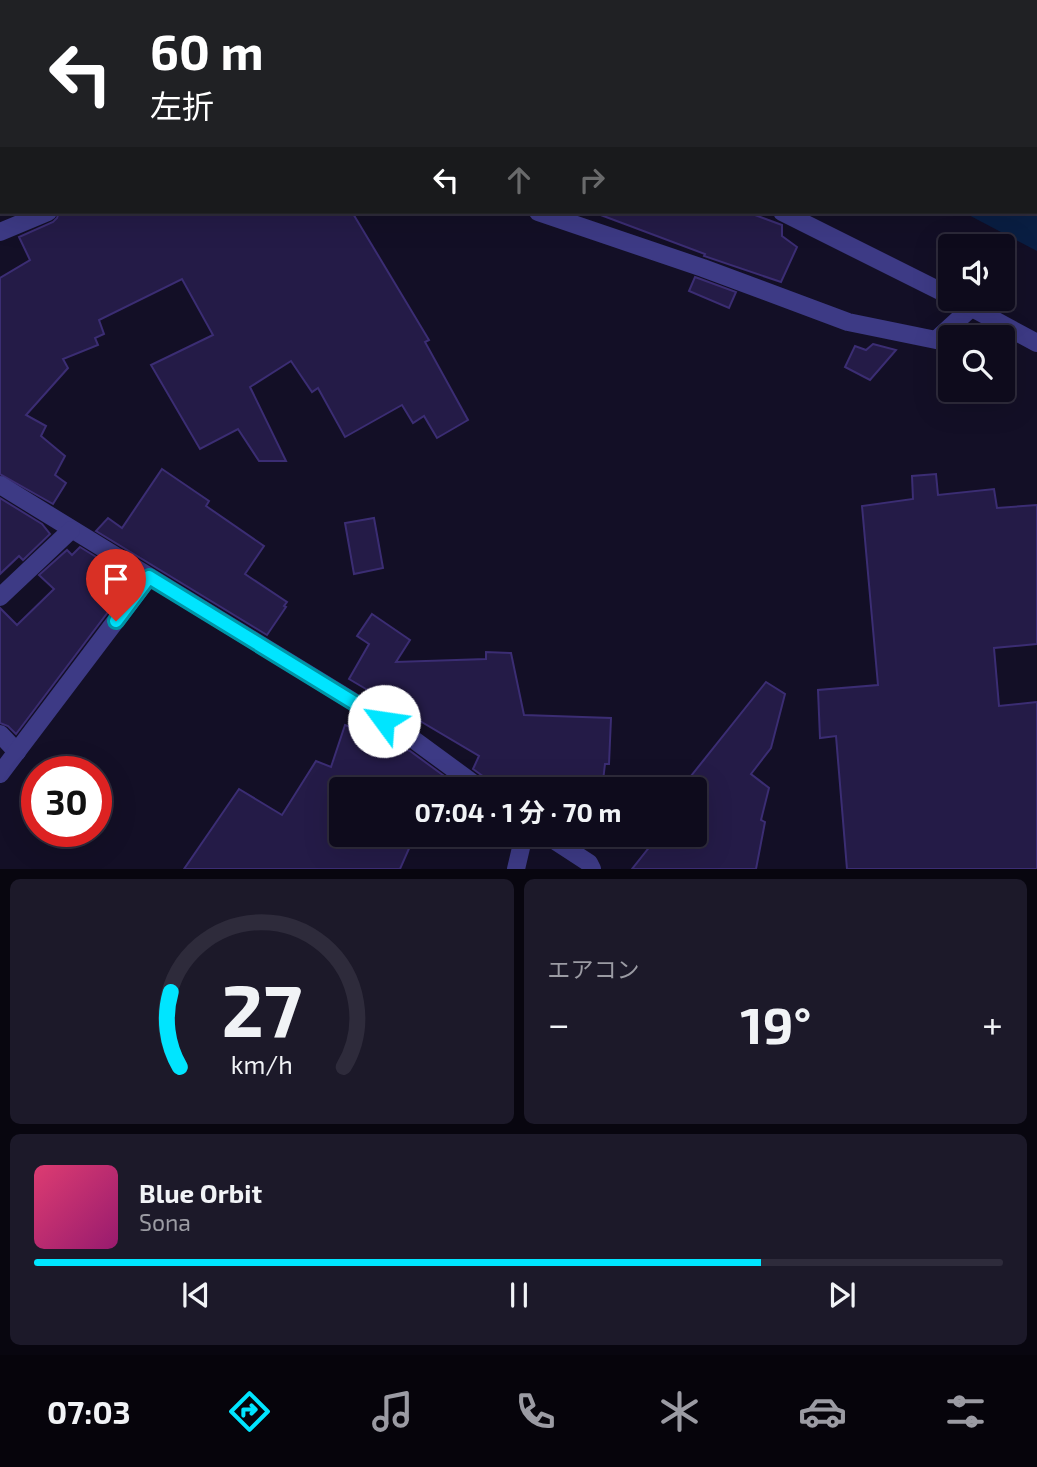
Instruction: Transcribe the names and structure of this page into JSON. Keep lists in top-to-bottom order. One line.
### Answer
{"page":{"turn":["60 m","左折"],"limit":"30","trip":"07:04 · 1 分 · 70 m","tile":"エアコン","heat":["−","19°","+"],"song":["Blue Orbit","Sona"],"tabs":"07:03","gauge":["27","km/h"]}}
